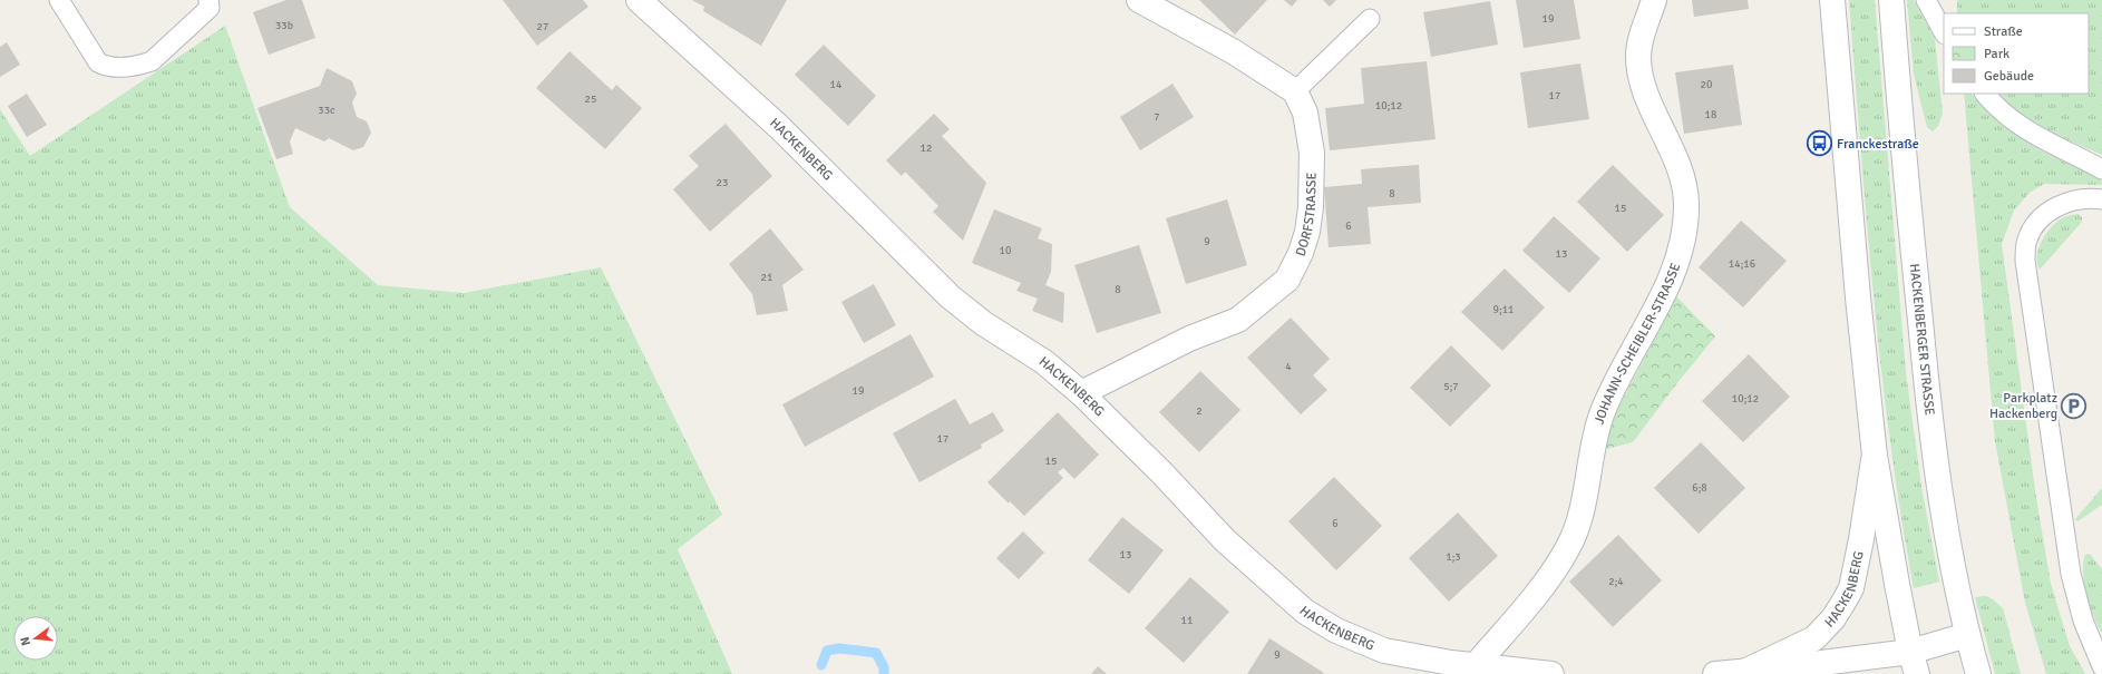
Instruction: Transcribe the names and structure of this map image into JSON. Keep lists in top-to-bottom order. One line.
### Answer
{"streets":{"street":["HACKENBERG","DORFSTRASSE","HACKENBERGER STRASSE","JOHANN-SCHEIBLER-STRASSE"]},"crossings":[["HACKENBERG","DORFSTRASSE"],["HACKENBERG","HACKENBERGER STRASSE"],["HACKENBERG","JOHANN-SCHEIBLER-STRASSE"]],"places":{"bus stop":["Franckestraße"],"parking":["Parkplatz Hackenberg"]},"house_numbers":["19","33b","27","14","20","17","25","10;12","33c","18","7","12","23","8","15","6","9","10","13","14;16","21","8","9;11","4","5;7","19","10;12","2","17","15","6;8","6","13","1;3","2;4","11","9"],"legend":["Straße","Park","Gebäude"],"north":"left"}
